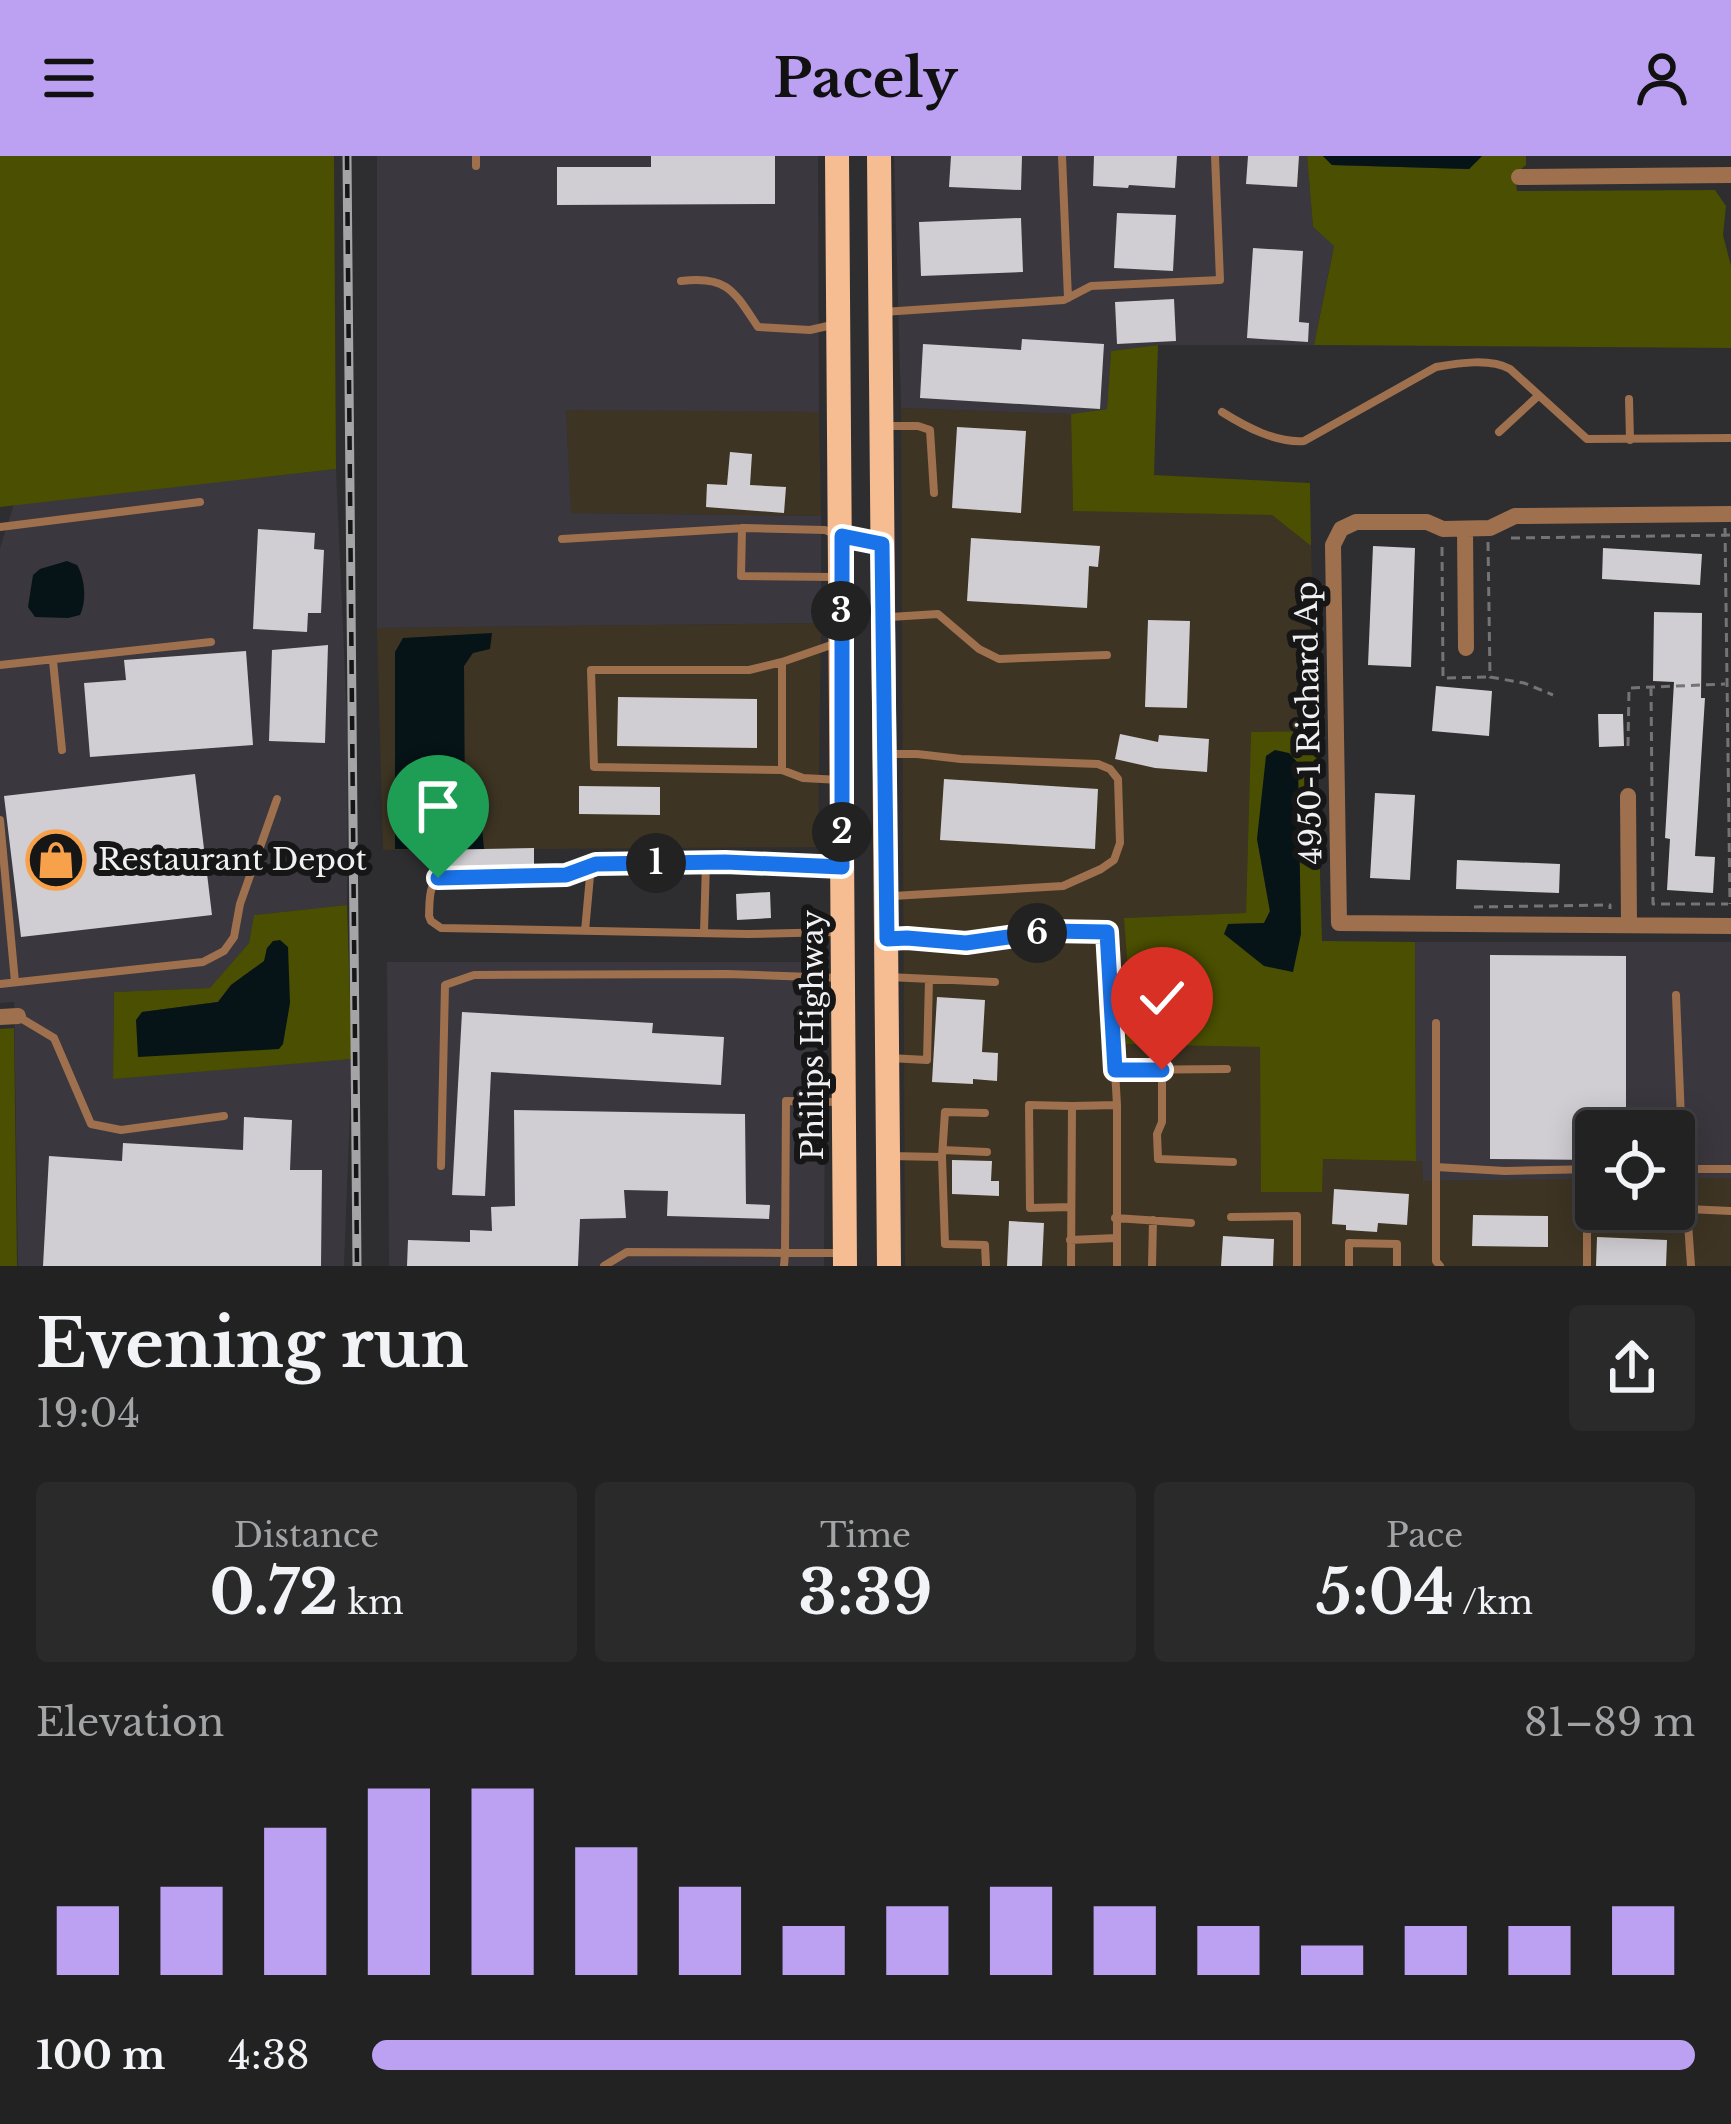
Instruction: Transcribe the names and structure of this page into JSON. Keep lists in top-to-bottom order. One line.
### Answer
{"streets":{"main road":["Philips Highway"],"street":["4950-1 Richard Ap"]},"places":{"shop":["Restaurant Depot"]},"page":{"header":"Pacely","pins":["3","2","1","6"],"heading":["Evening run","19:04"],"stats":[["Distance","0.72 km"],["Time","3:39"],["Pace","5:04 /km"]],"chart":["Elevation","81–89 m"],"list":[{"name":"100 m","note":"4:38"}]}}
